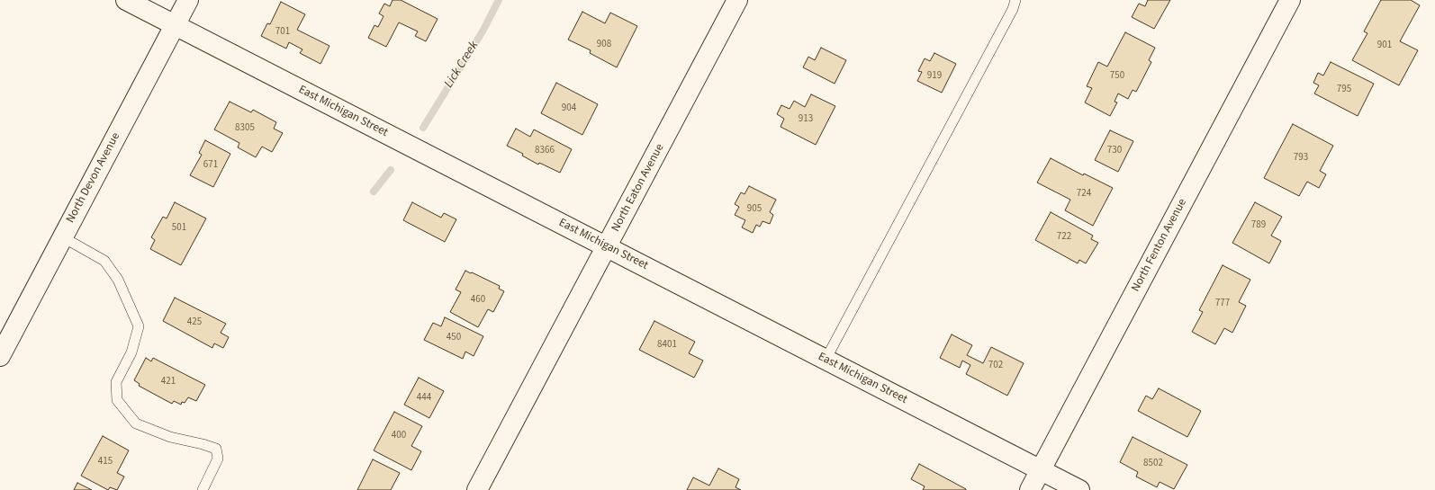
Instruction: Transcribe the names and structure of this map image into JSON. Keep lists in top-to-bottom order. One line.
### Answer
{"streets":{"street":["East Michigan Street","North Devon Avenue","North Eaton Avenue","North Fenton Avenue"]},"crossings":[["East Michigan Street","North Devon Avenue"],["East Michigan Street","North Eaton Avenue"],["East Michigan Street","North Fenton Avenue"]],"water":["Lick Creek"],"house_numbers":["701","908","901","919","750","795","904","913","8305","8366","730","793","671","724","905","789","501","722","460","777","425","450","8401","702","421","444","400","415","8502"]}
